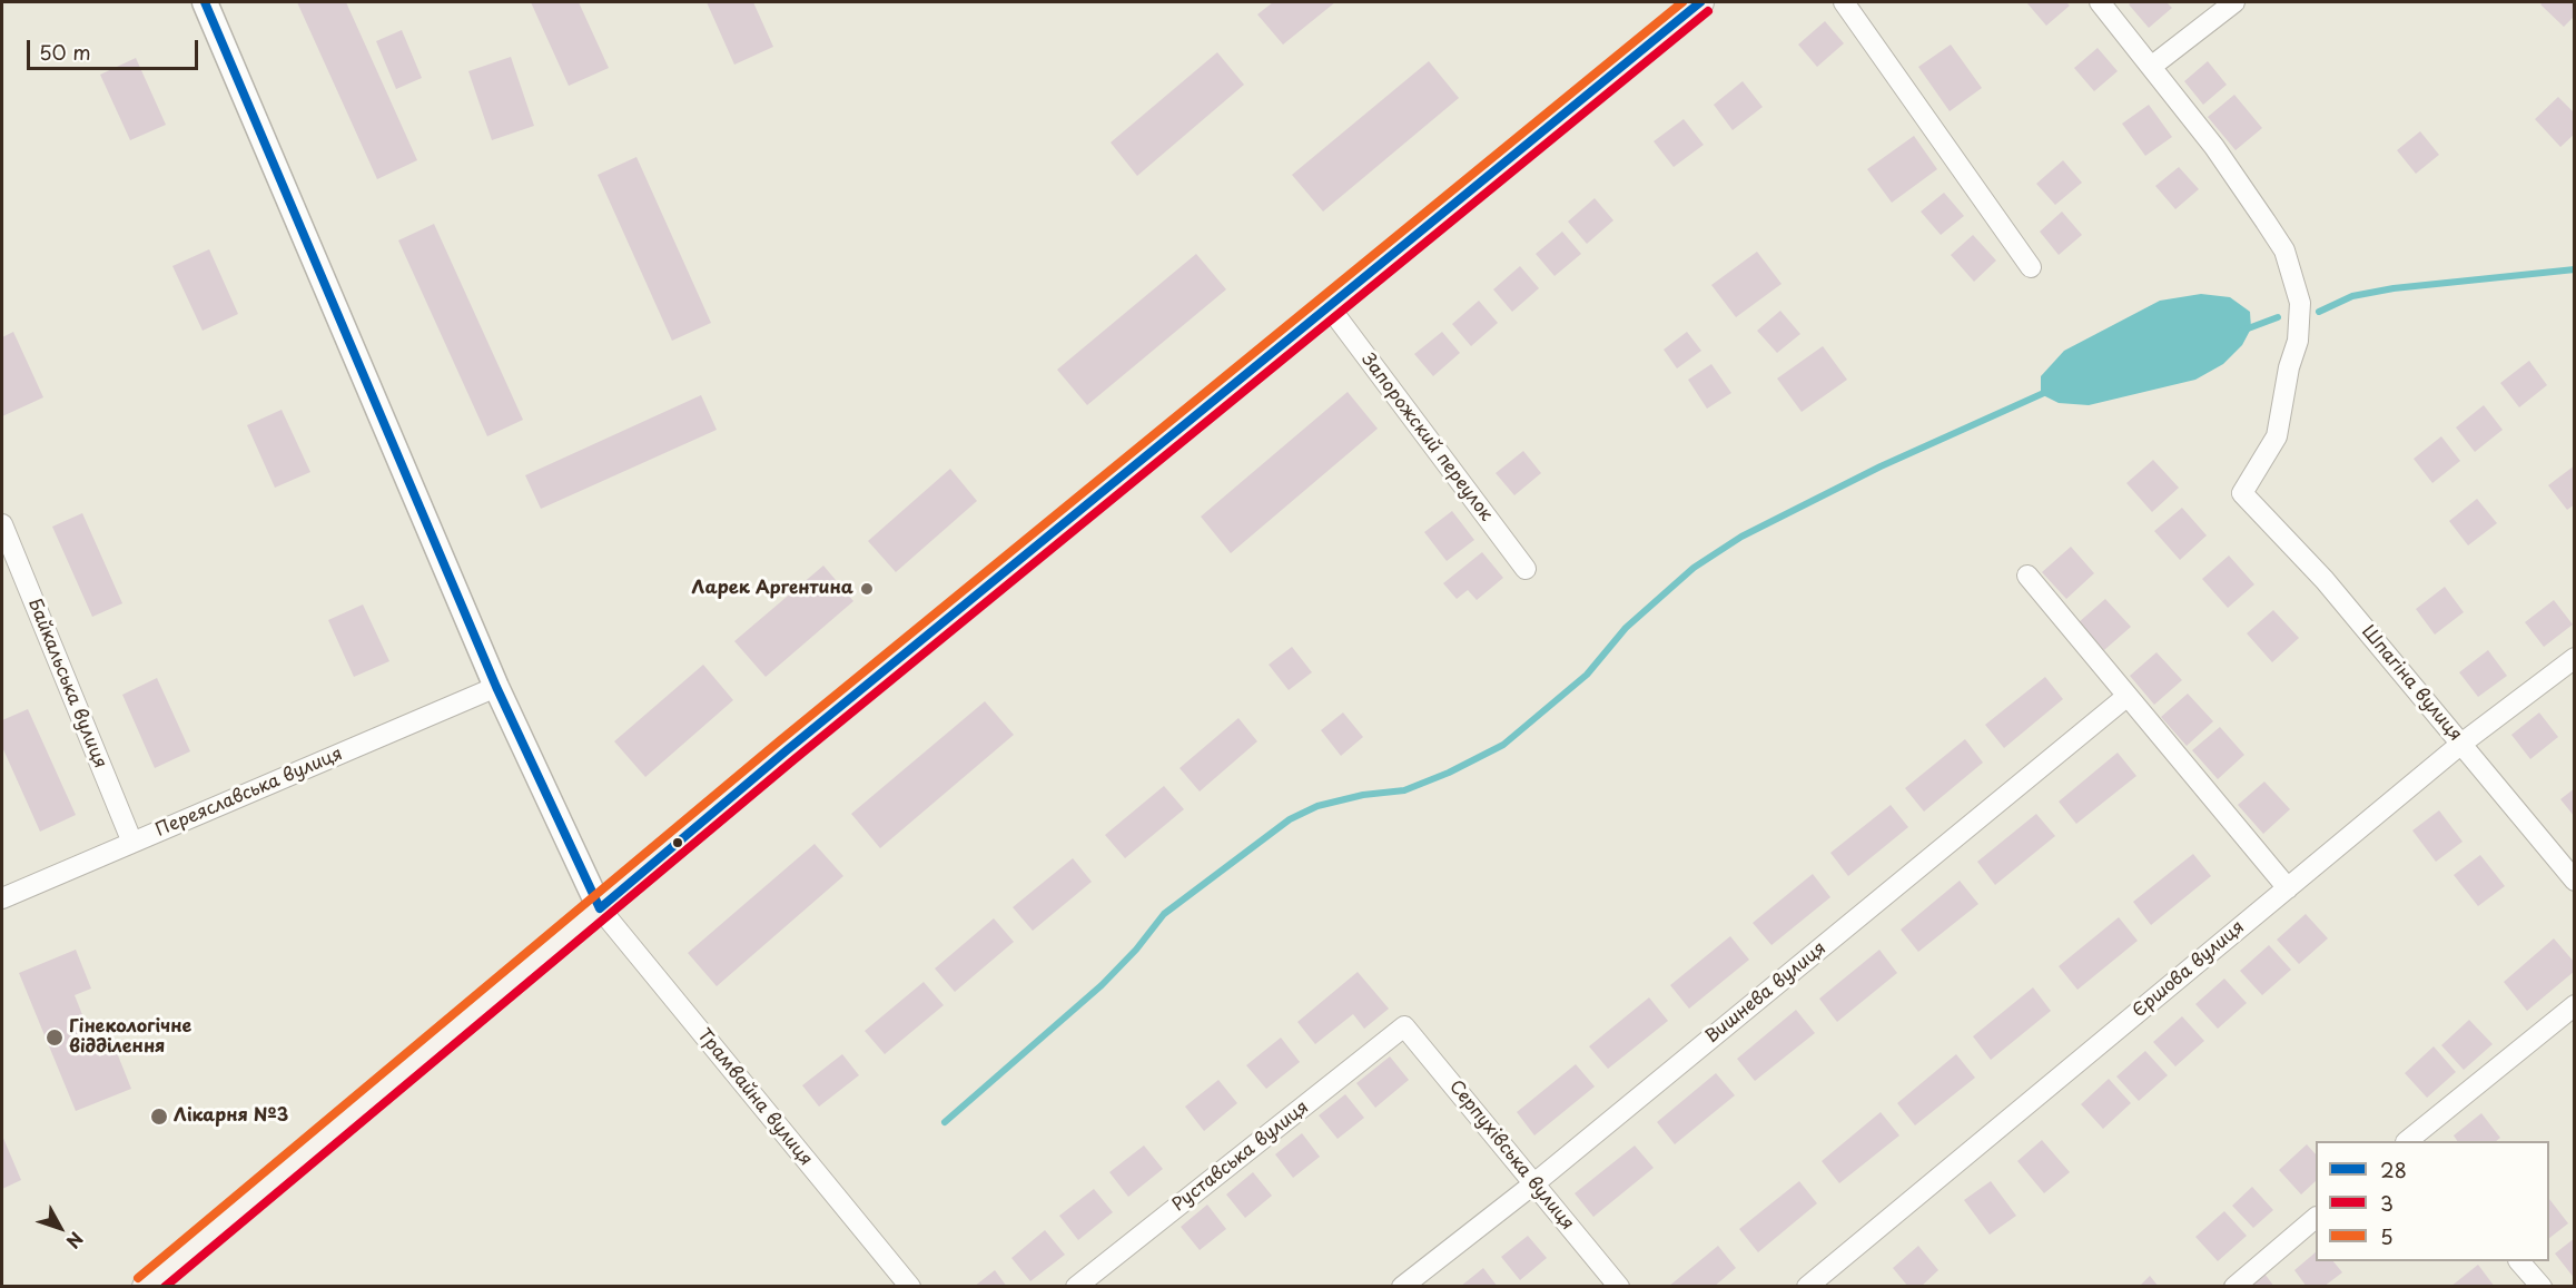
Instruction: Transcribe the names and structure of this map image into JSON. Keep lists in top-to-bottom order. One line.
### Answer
{"streets":{"street":["Запорожский переулок","Байкальська вулиця","Шпагіна вулиця","Переяславська вулиця","Єршова вулиця","Вишнева вулиця","Трамвайна вулиця","Серпухівська вулиця","Руставська вулиця"]},"crossings":[["Байкальська вулиця","Переяславська вулиця"],["Шпагіна вулиця","Єршова вулиця"],["Вишнева вулиця","Серпухівська вулиця"],["Серпухівська вулиця","Руставська вулиця"]],"places":["Ларек Аргентина","Гінекологічне відділення","Лікарня №3"],"lines":["transit line 28","transit line 5","transit line 3"],"legend":["28","3","5"],"scale_bar":"50 m","north":"bottom right"}
